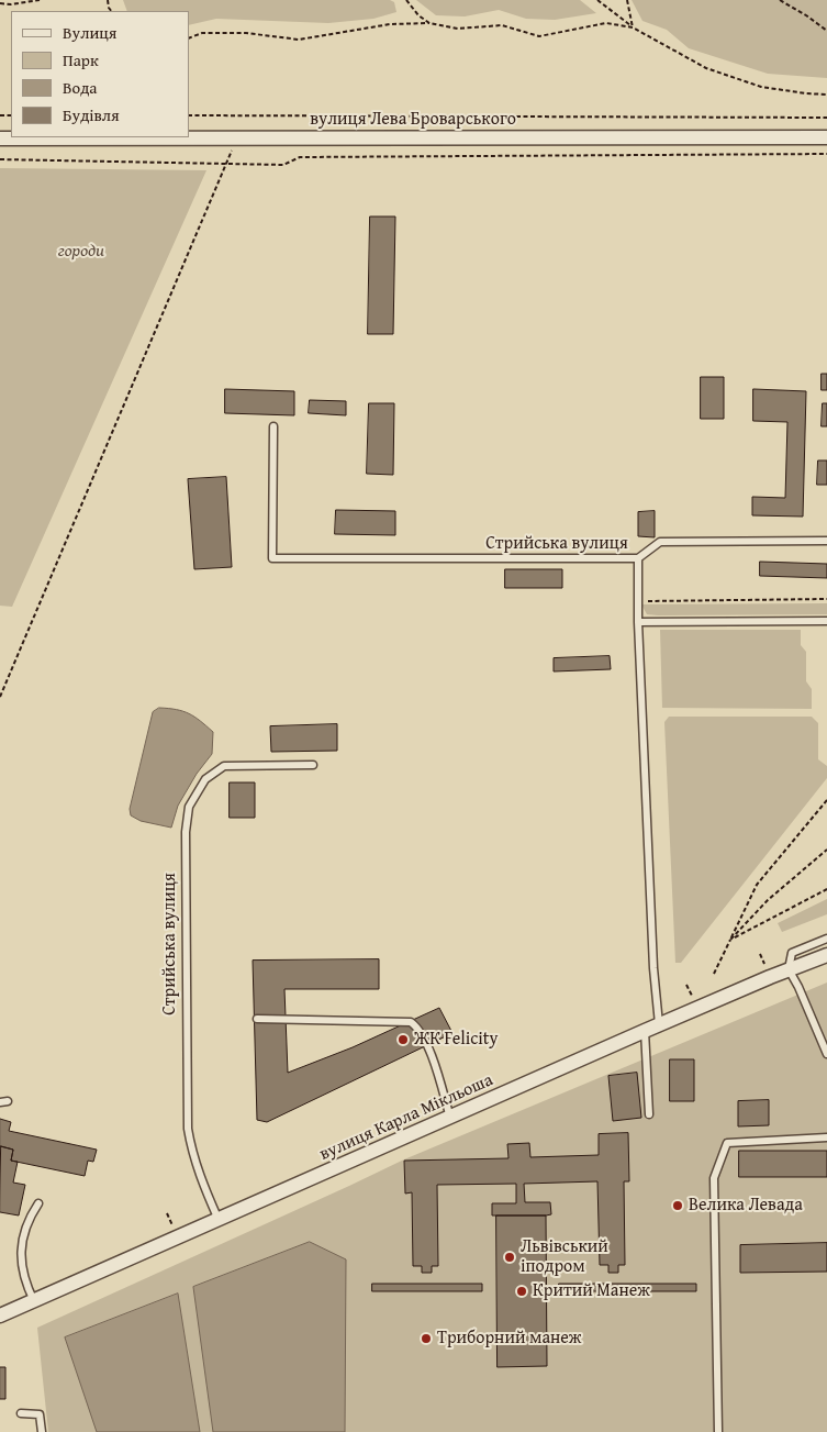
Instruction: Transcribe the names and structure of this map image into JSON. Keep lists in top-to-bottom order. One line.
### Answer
{"streets":{"street":["вулиця Лева Броварського","вулиця Карла Мікльоша"],"lane":["Стрийська вулиця"]},"crossings":[["Стрийська вулиця","вулиця Карла Мікльоша"]],"parks":["городи"],"places":["ЖК Felicity","Велика Левада","Львівський іподром","Критий Манеж","Триборний манеж"],"legend":["Вулиця","Парк","Вода","Будівля"]}
